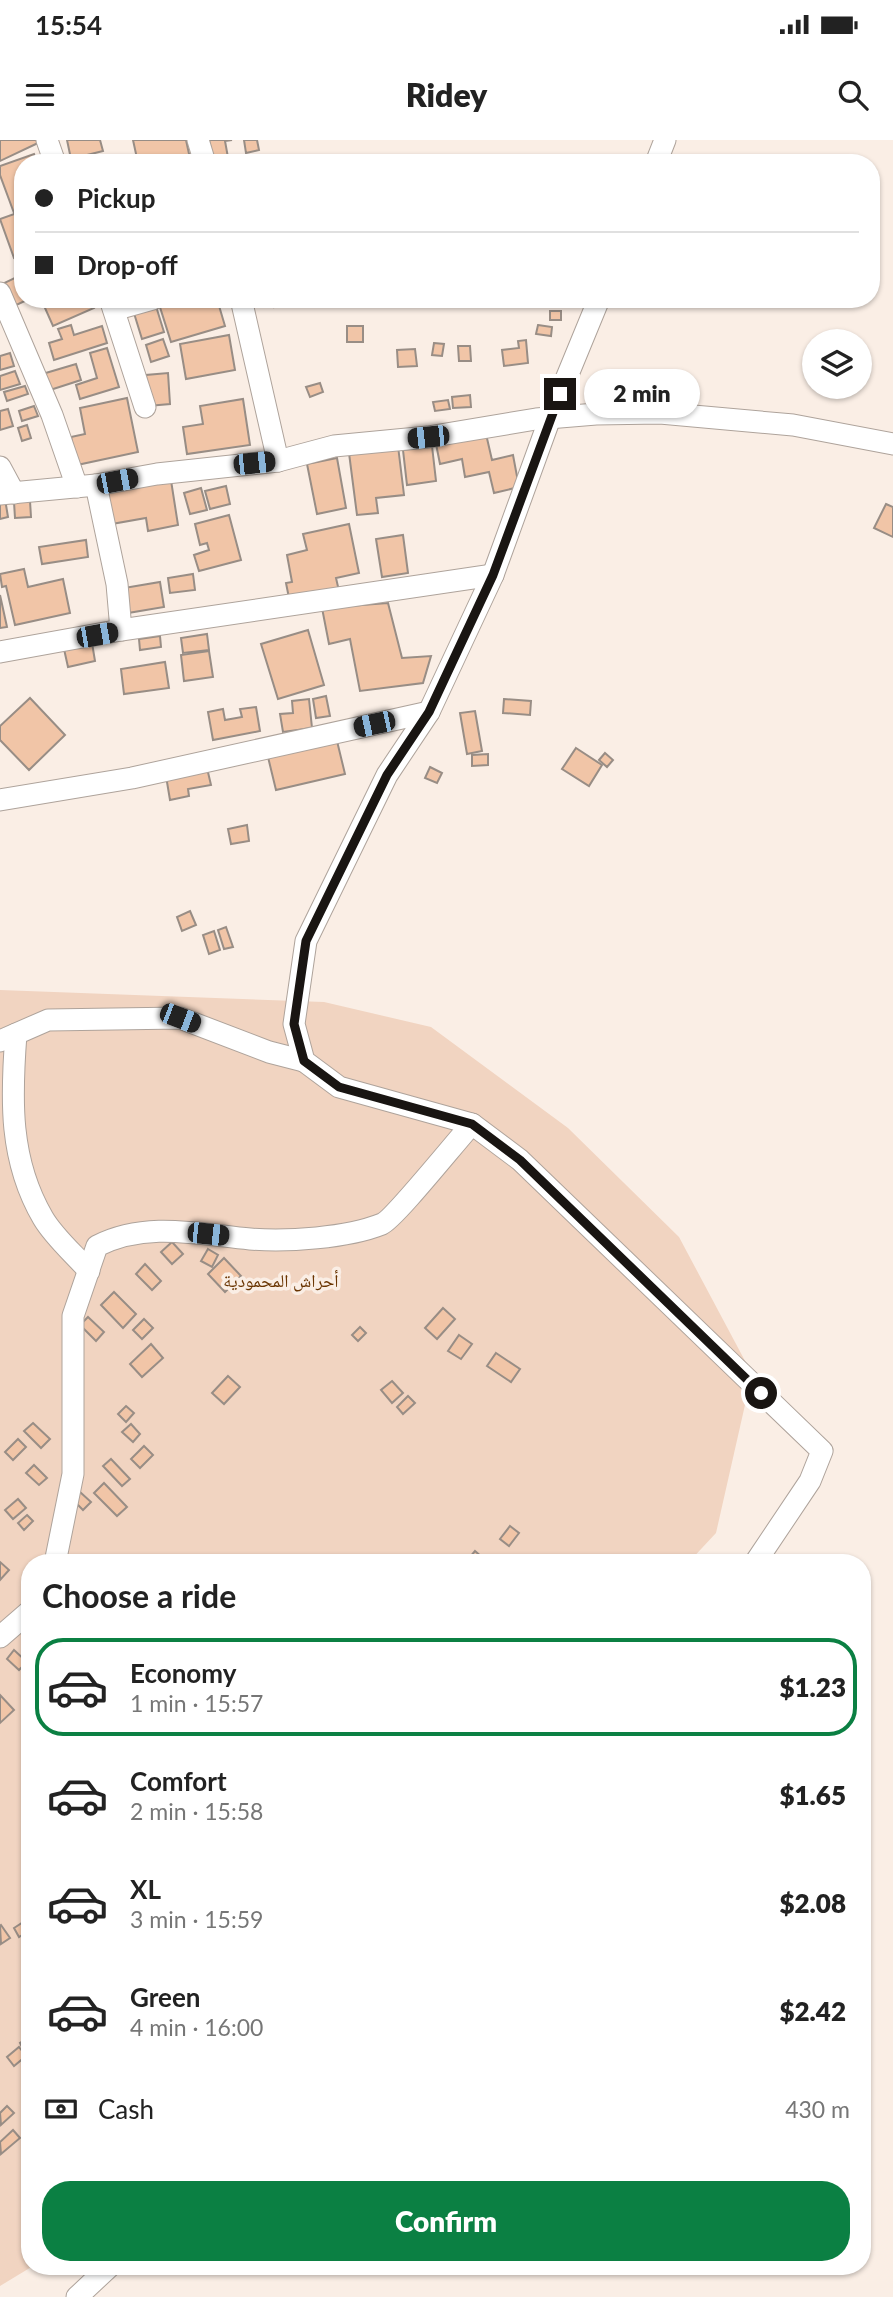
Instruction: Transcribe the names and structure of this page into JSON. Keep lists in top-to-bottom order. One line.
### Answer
{"parks":["أحراش المحمودية"],"page":{"status":"15:54","header":"Ridey","banner":["Pickup","Drop-off"],"bubble":"2 min","heading":"Choose a ride","list":[{"name":"Economy","note":"1 min · 15:57","value":"$1.23"},{"name":"Comfort","note":"2 min · 15:58","value":"$1.65"},{"name":"XL","note":"3 min · 15:59","value":"$2.08"},{"name":"Green","note":"4 min · 16:00","value":"$2.42"}],"pay":["Cash","430 m"],"buttons":"Confirm"}}
